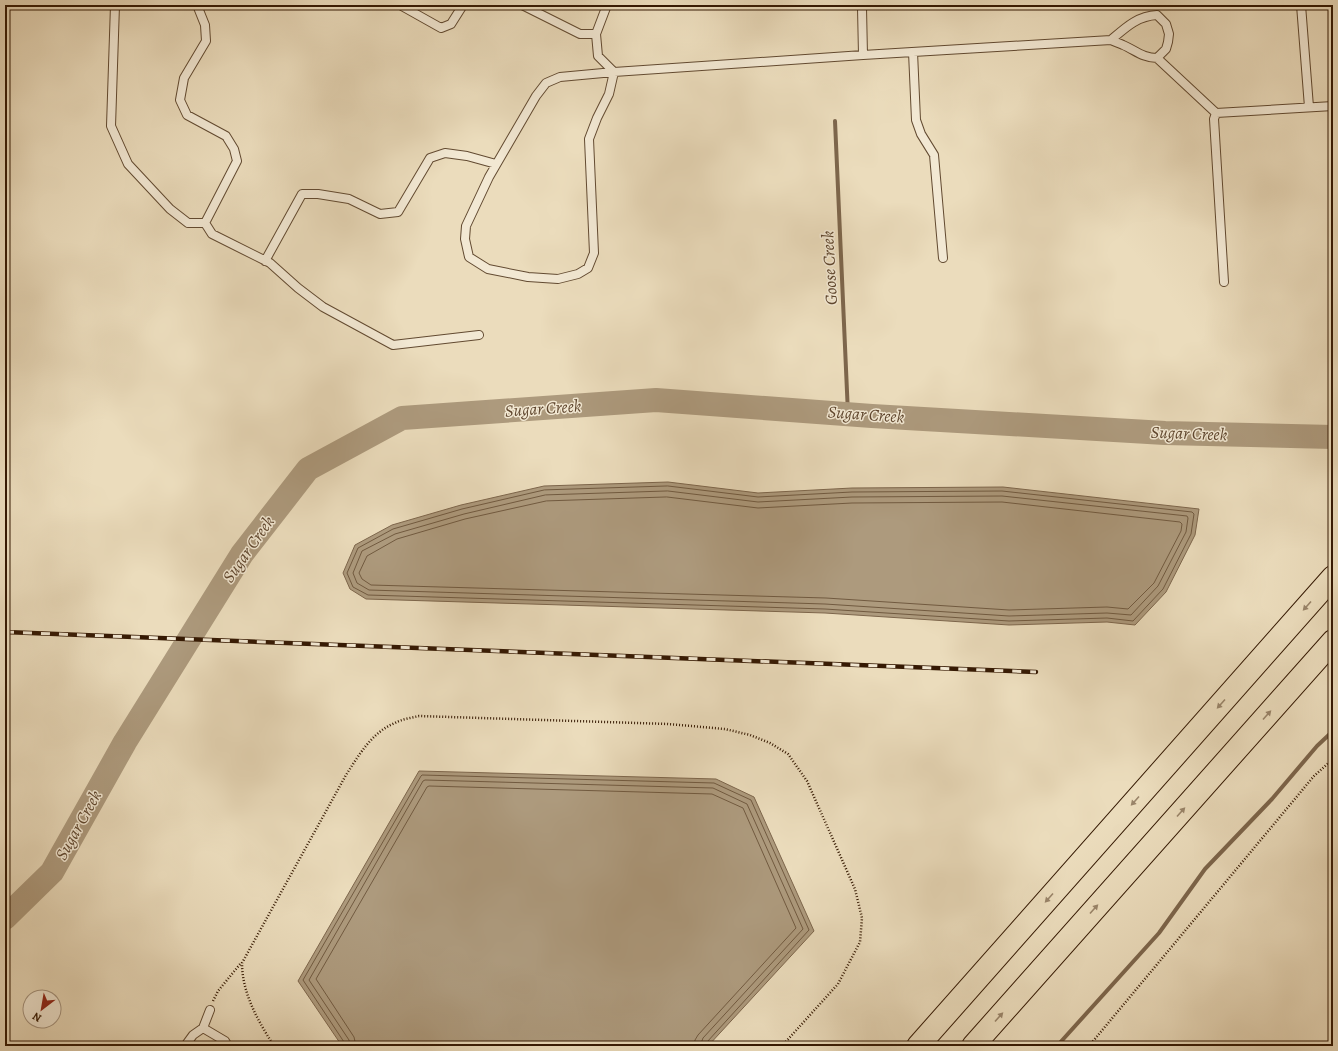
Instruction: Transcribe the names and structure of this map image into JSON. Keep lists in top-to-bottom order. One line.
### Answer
{"water":["Goose Creek","Sugar Creek"],"north":"bottom left"}
